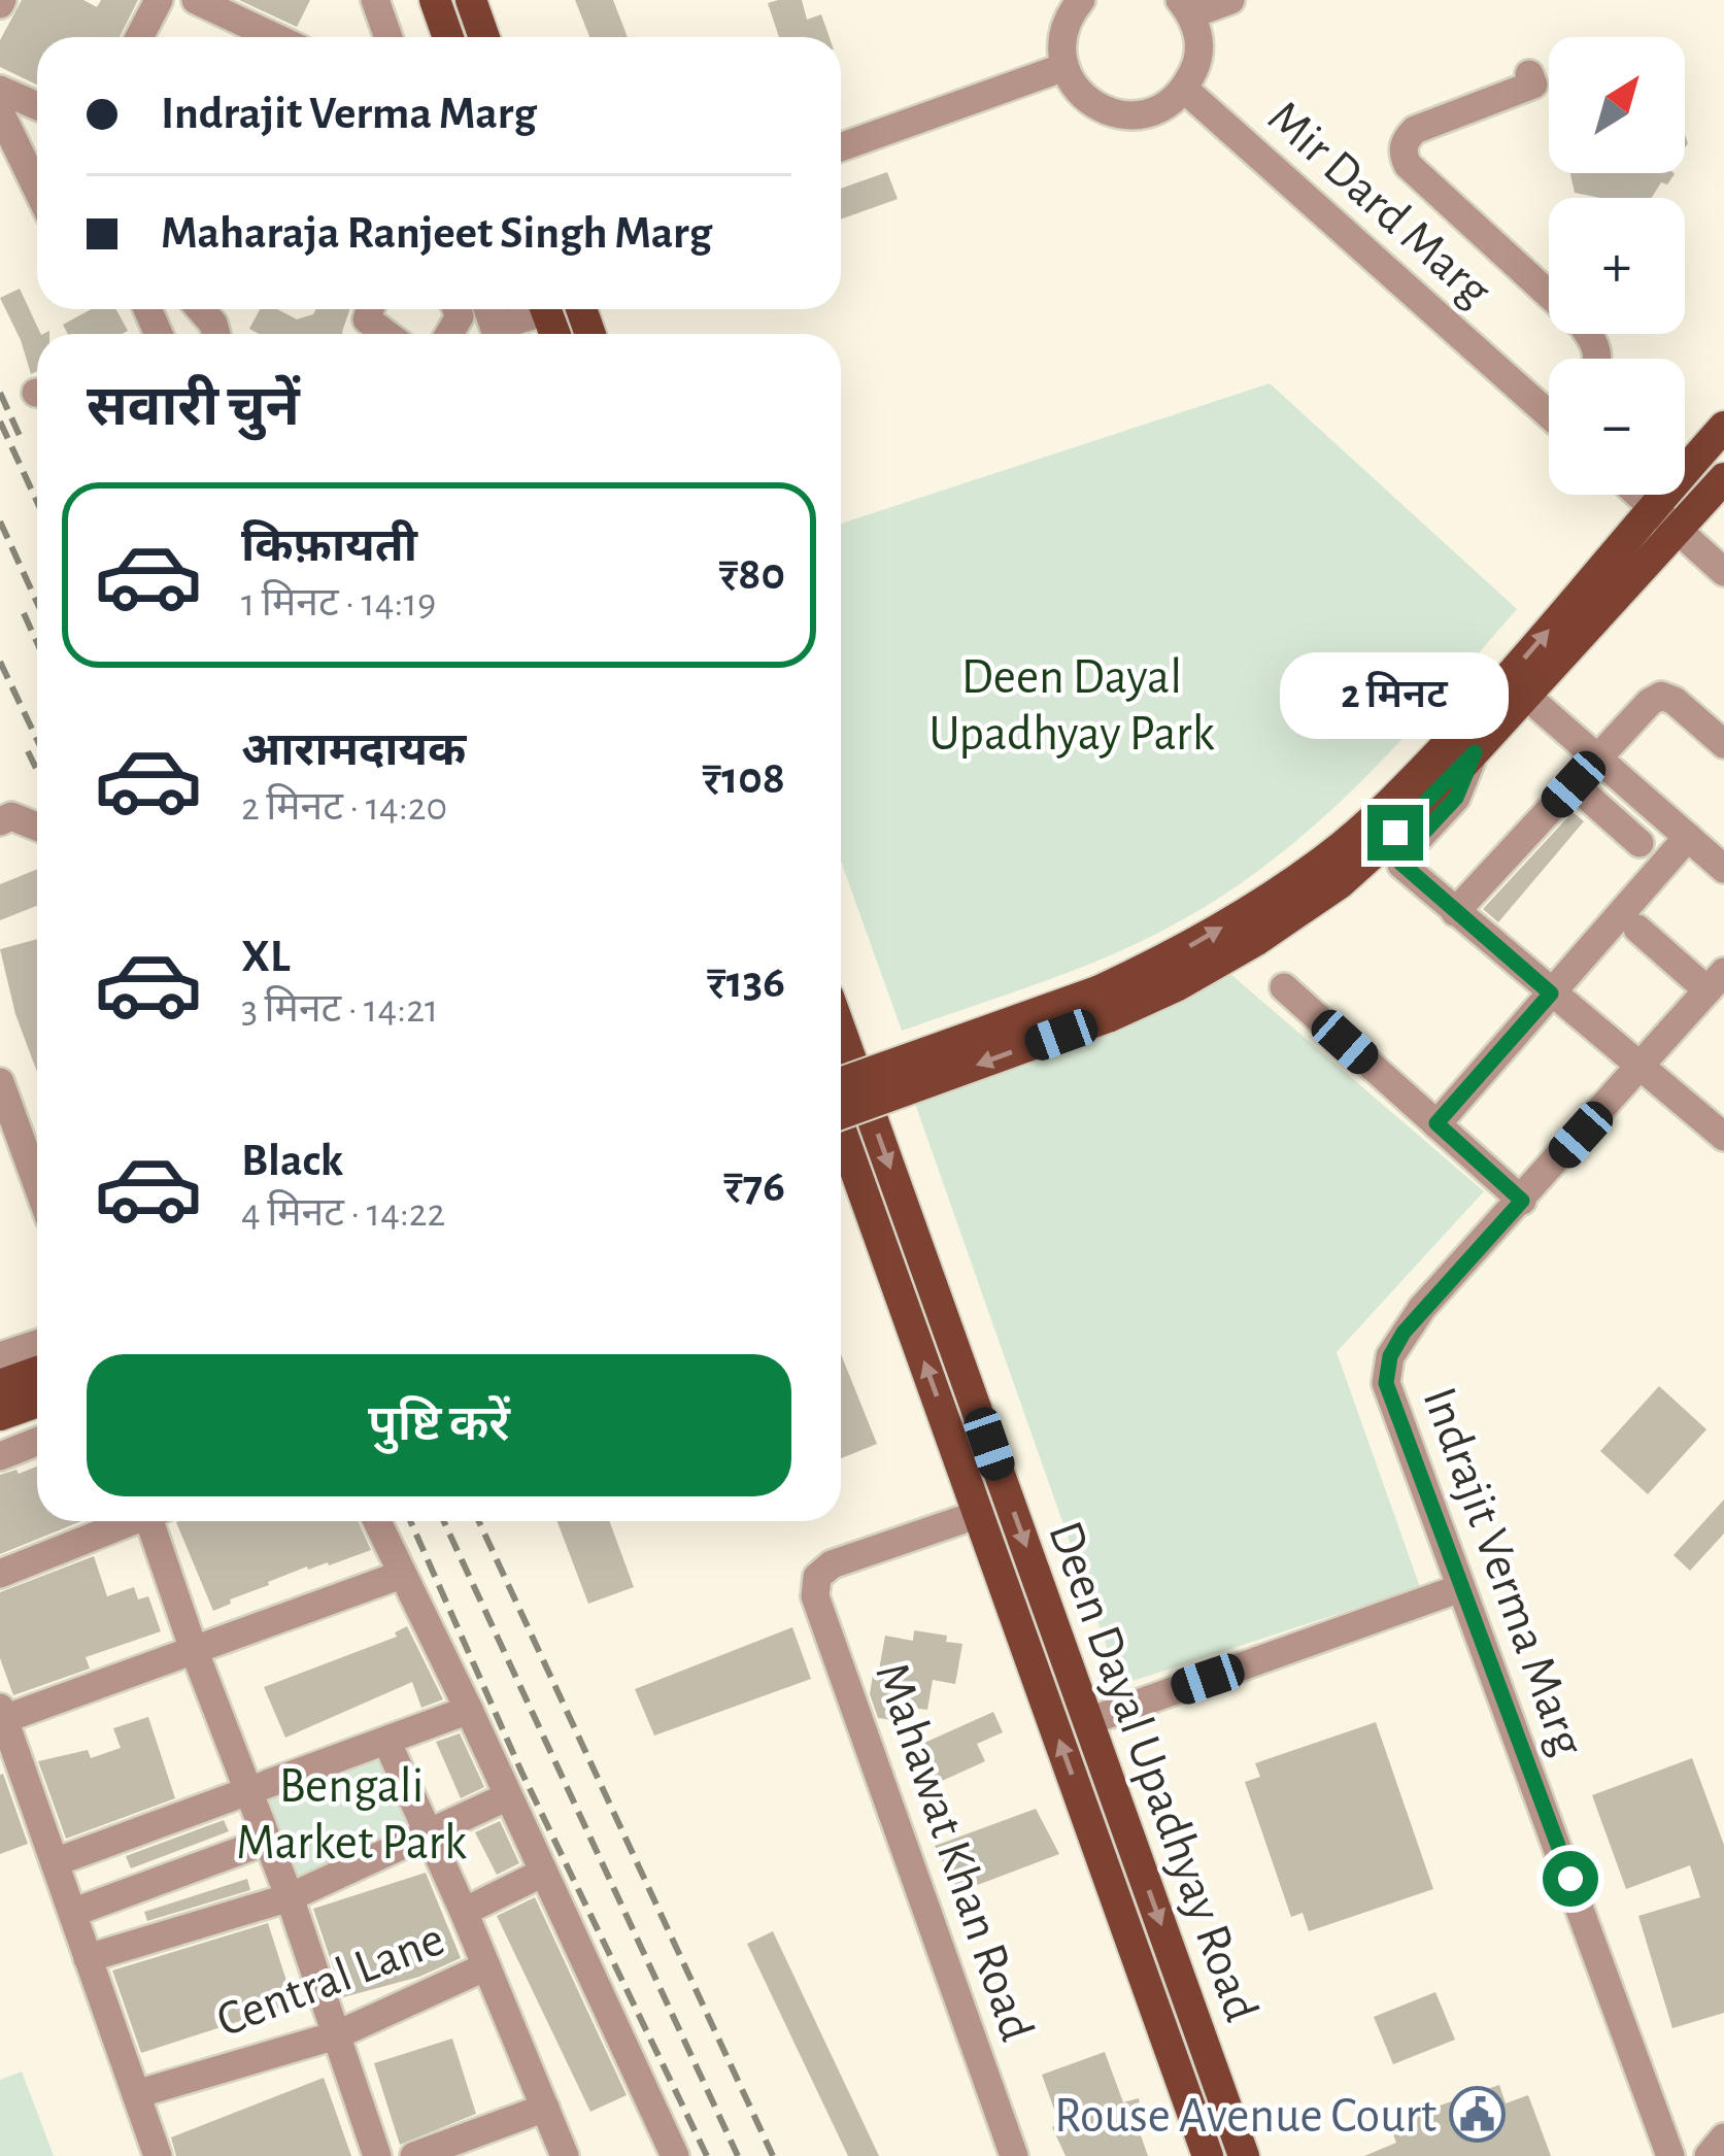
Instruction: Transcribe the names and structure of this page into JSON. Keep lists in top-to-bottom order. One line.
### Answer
{"streets":{"main road":["Deen Dayal Upadhyay Road"],"street":["Mir Dard Marg","Indrajit Verma Marg","Mahawat Khan Road","Central Lane"]},"crossings":[["Deen Dayal Upadhyay Road","Mahawat Khan Road"]],"parks":["Deen Dayal Upadhyay Park","Bengali Market Park"],"places":{"public building":["Rouse Avenue Court"]},"north":"top right","page":{"map_buttons":["+","−"],"banner":["Indrajit Verma Marg","Maharaja Ranjeet Singh Marg"],"heading":"सवारी चुनें","list":[{"name":"किफ़ायती","note":"1 मिनट · 14:19","value":"₹80"},{"name":"आरामदायक","note":"2 मिनट · 14:20","value":"₹108"},{"name":"XL","note":"3 मिनट · 14:21","value":"₹136"},{"name":"Black","note":"4 मिनट · 14:22","value":"₹76"}],"bubble":"2 मिनट","buttons":"पुष्टि करें"}}
